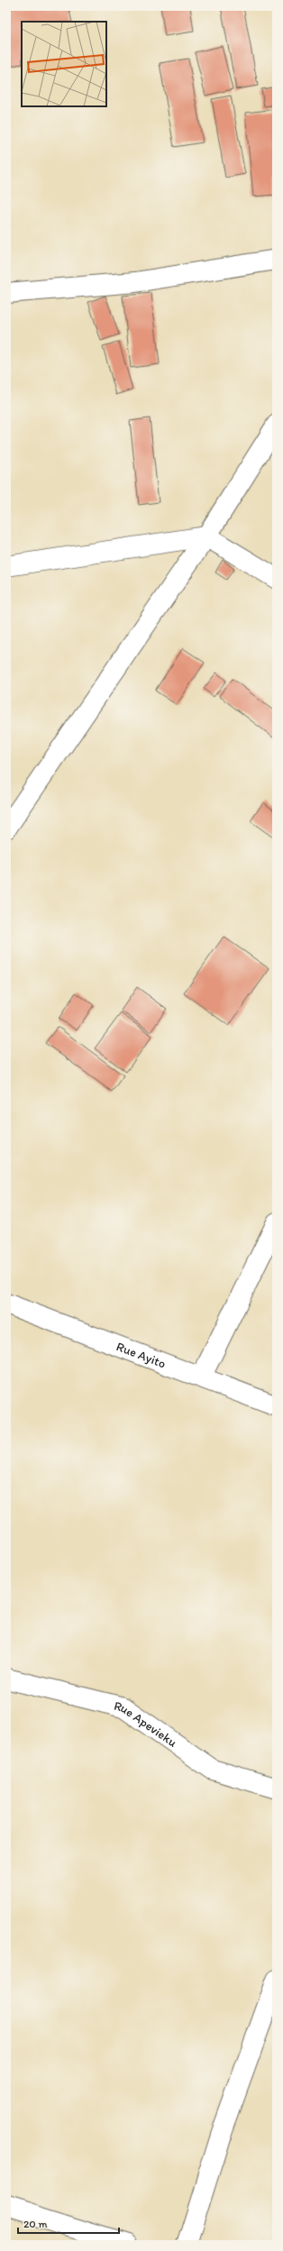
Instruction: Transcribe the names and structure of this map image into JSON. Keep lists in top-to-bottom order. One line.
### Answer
{"streets":{"street":["Rue Ayito","Rue Apevieku"]},"scale_bar":"20 m"}
